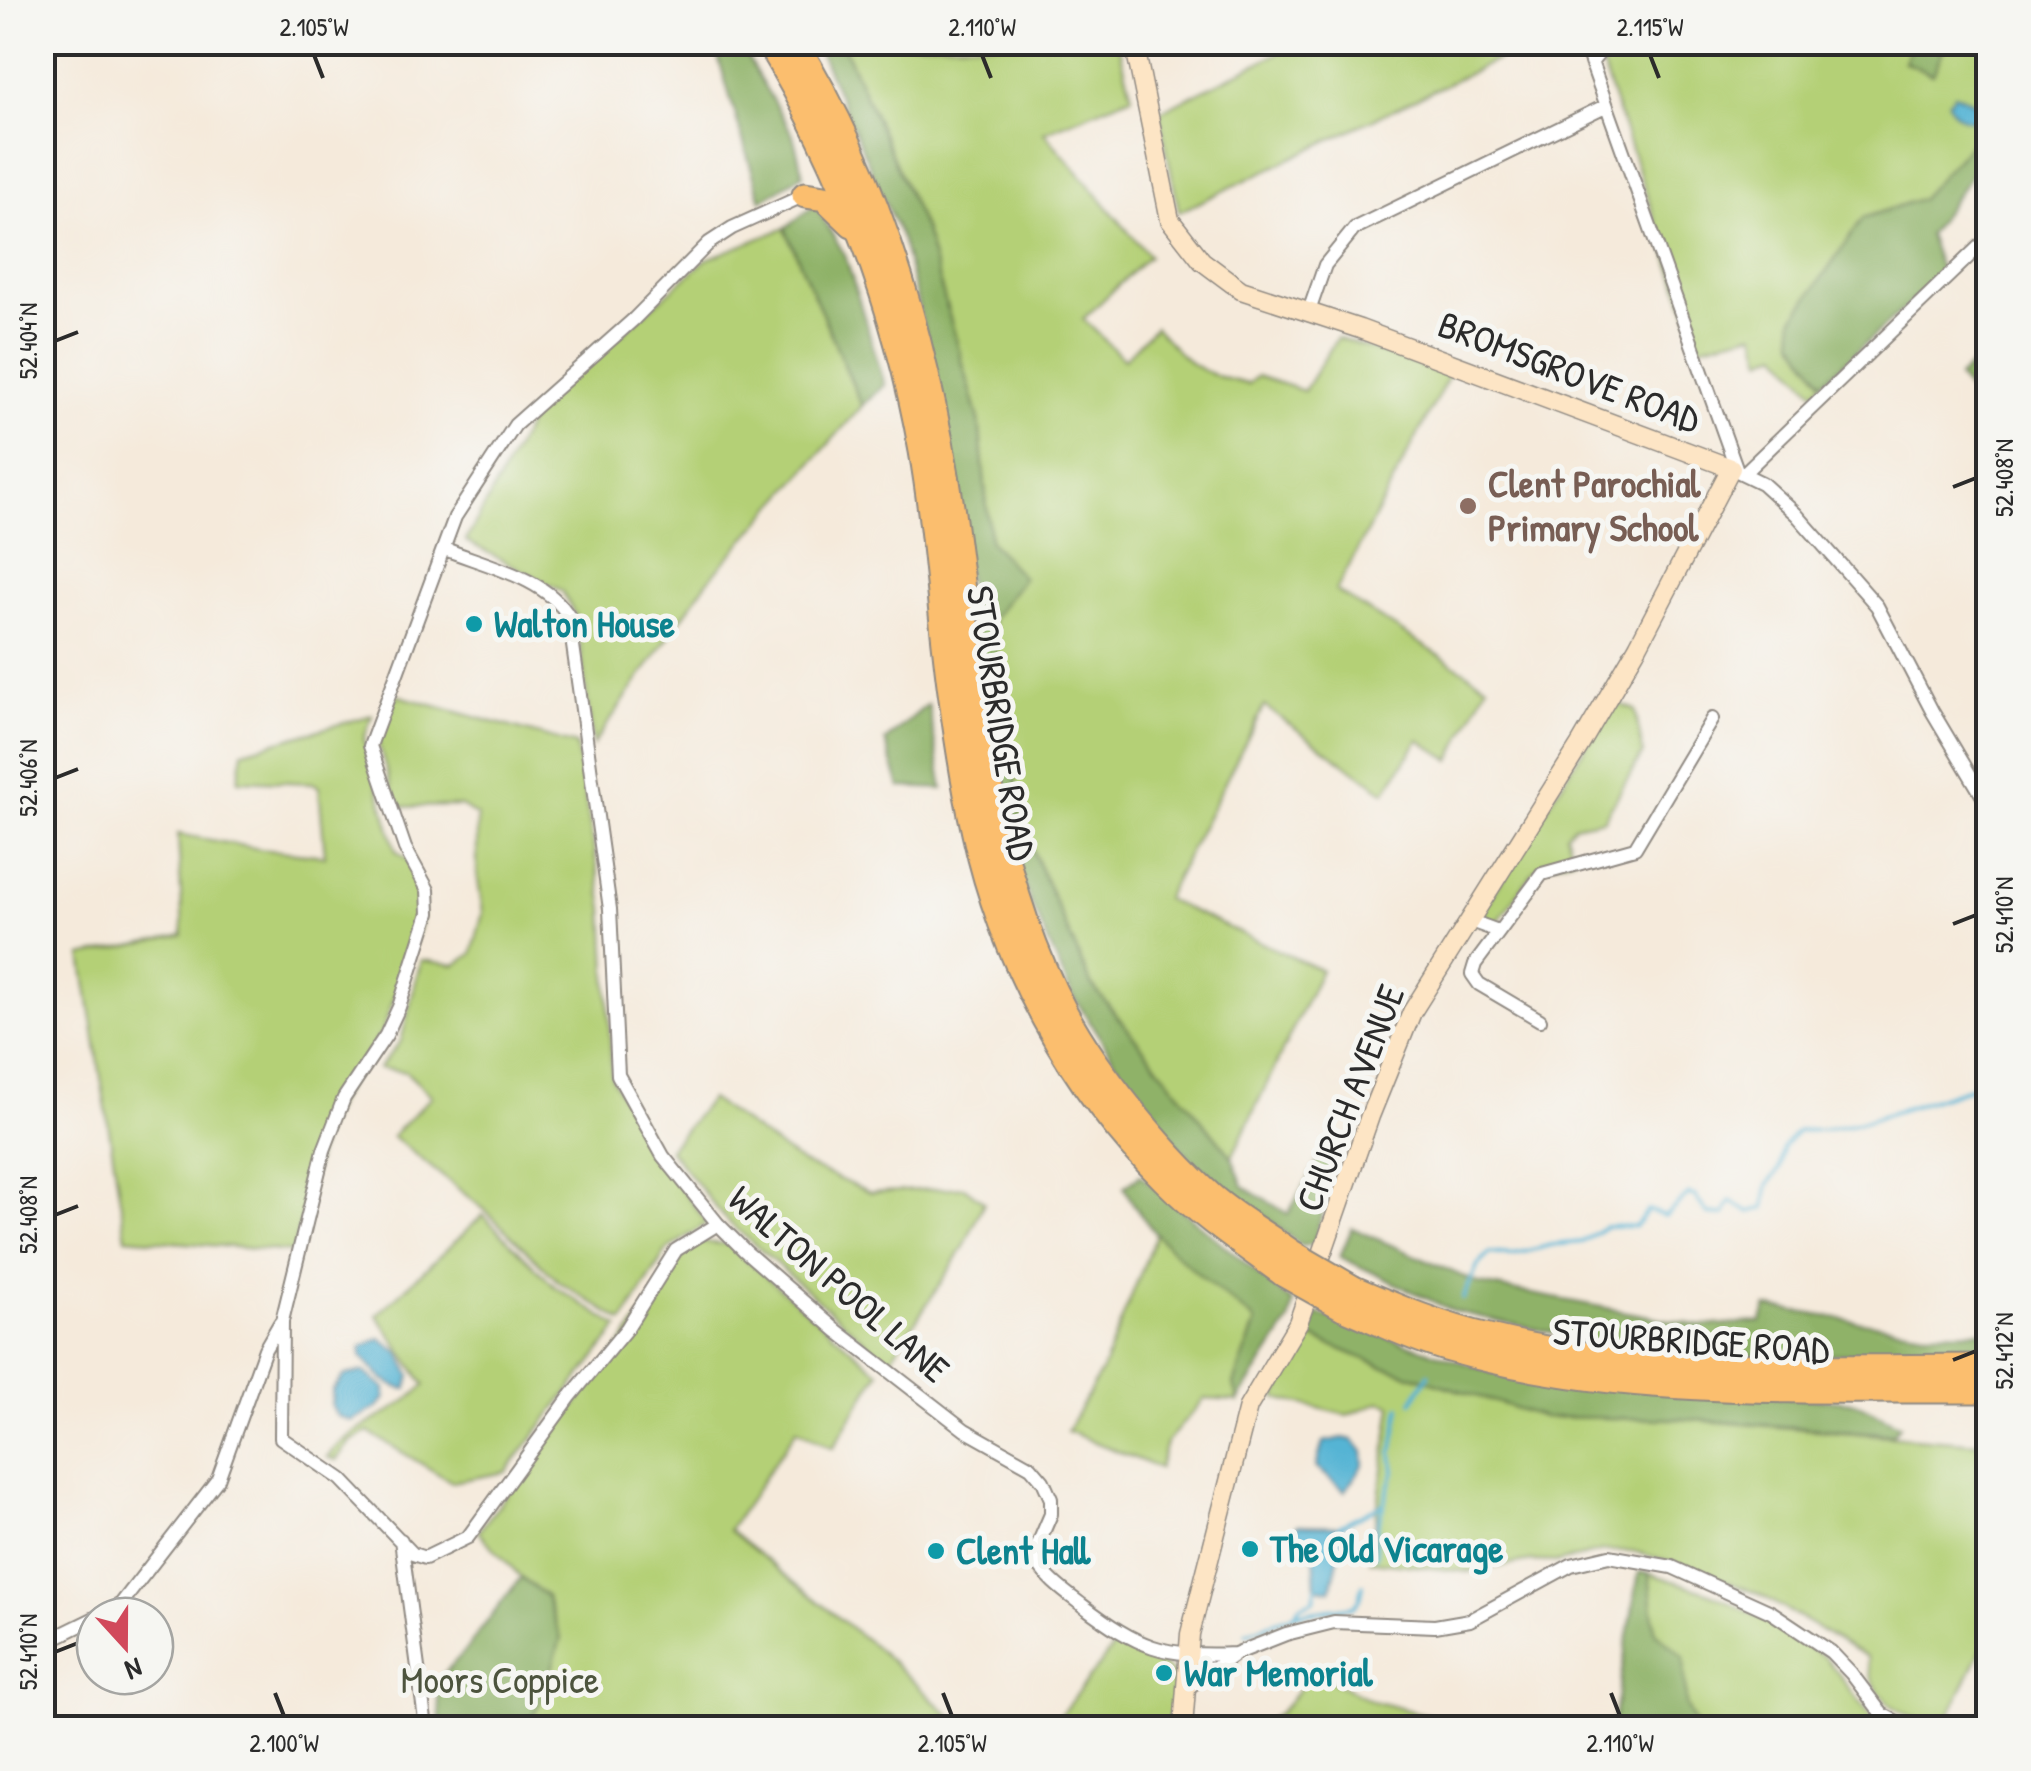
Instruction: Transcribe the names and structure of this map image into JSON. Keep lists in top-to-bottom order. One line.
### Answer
{"streets":{"highway":["STOURBRIDGE ROAD"],"street":["BROMSGROVE ROAD","CHURCH AVENUE","WALTON POOL LANE"]},"crossings":[["BROMSGROVE ROAD","CHURCH AVENUE"],["CHURCH AVENUE","WALTON POOL LANE"]],"parks":["Moors Coppice"],"places":["Clent Parochial Primary School","Walton House","The Old Vicarage","Clent Hall","War Memorial"],"north":"bottom","coordinates":["2.105°W","2.110°W","2.115°W","52.404°N","52.408°N","52.406°N","52.410°N","52.412°N","2.100°W"]}
